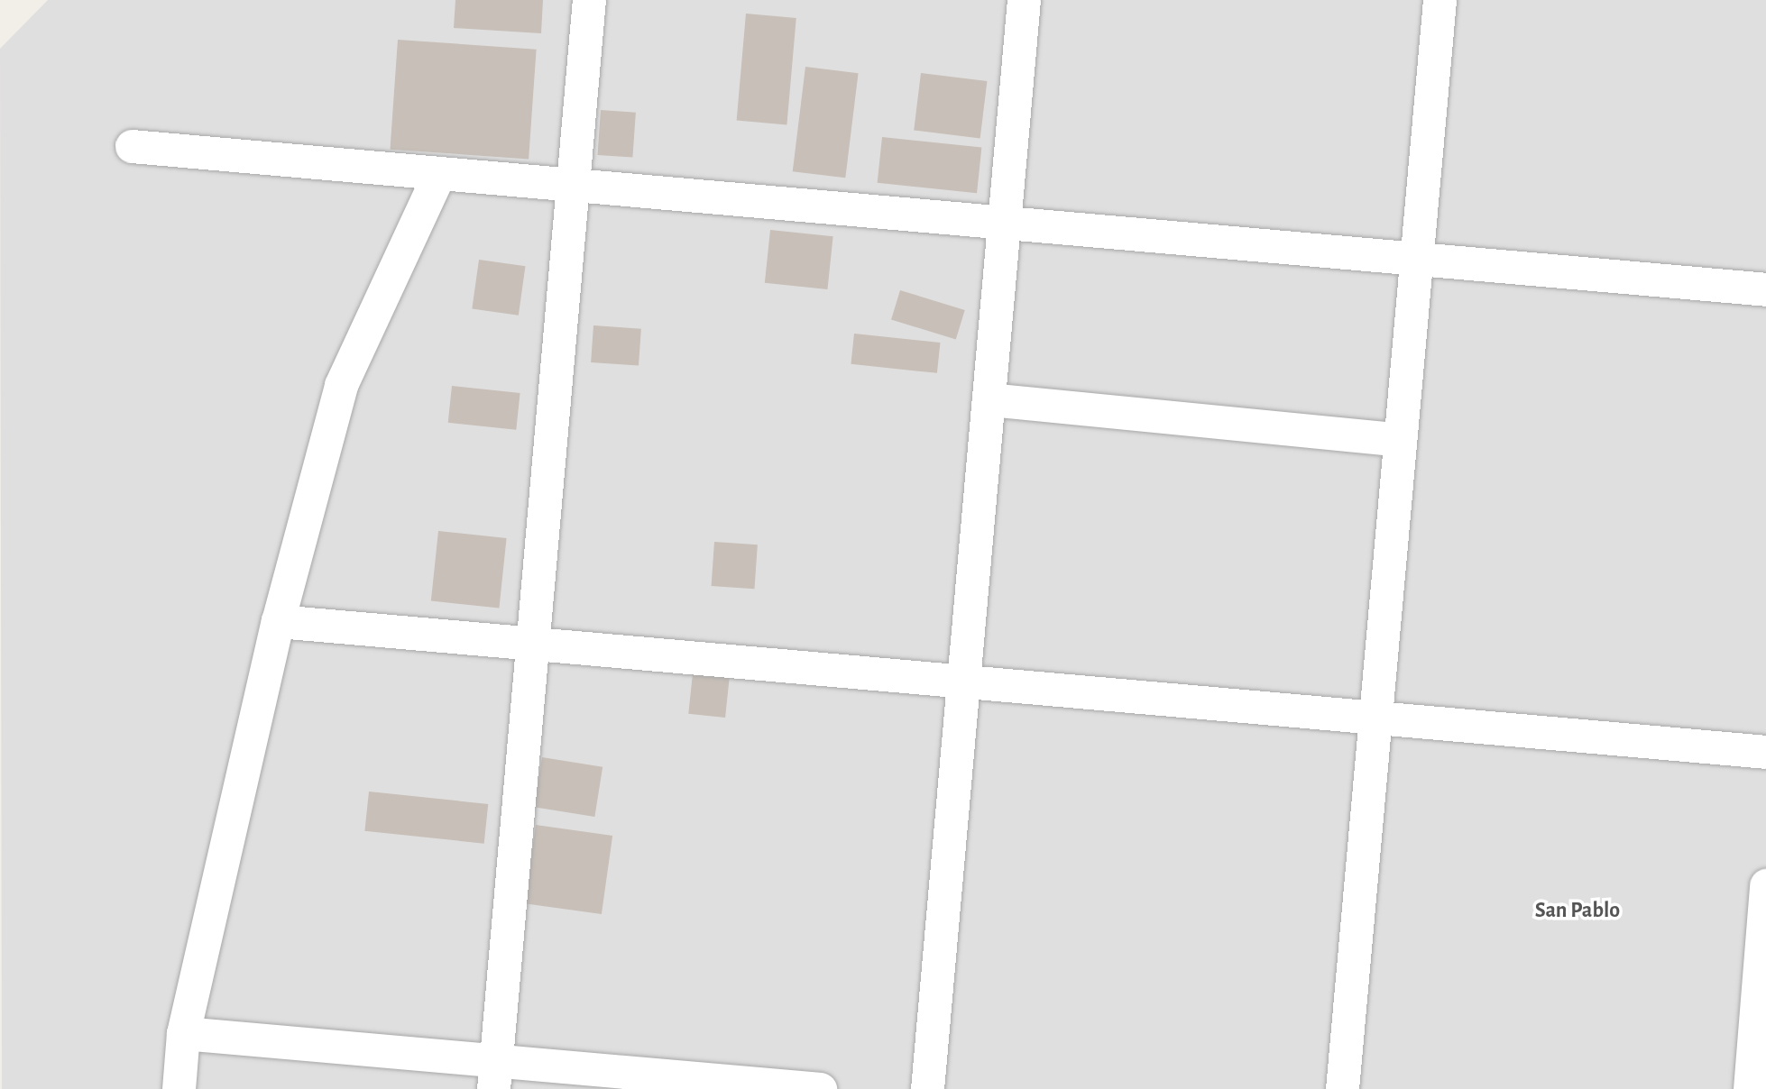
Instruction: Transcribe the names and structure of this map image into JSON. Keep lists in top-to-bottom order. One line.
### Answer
{"districts":["San Pablo"]}
